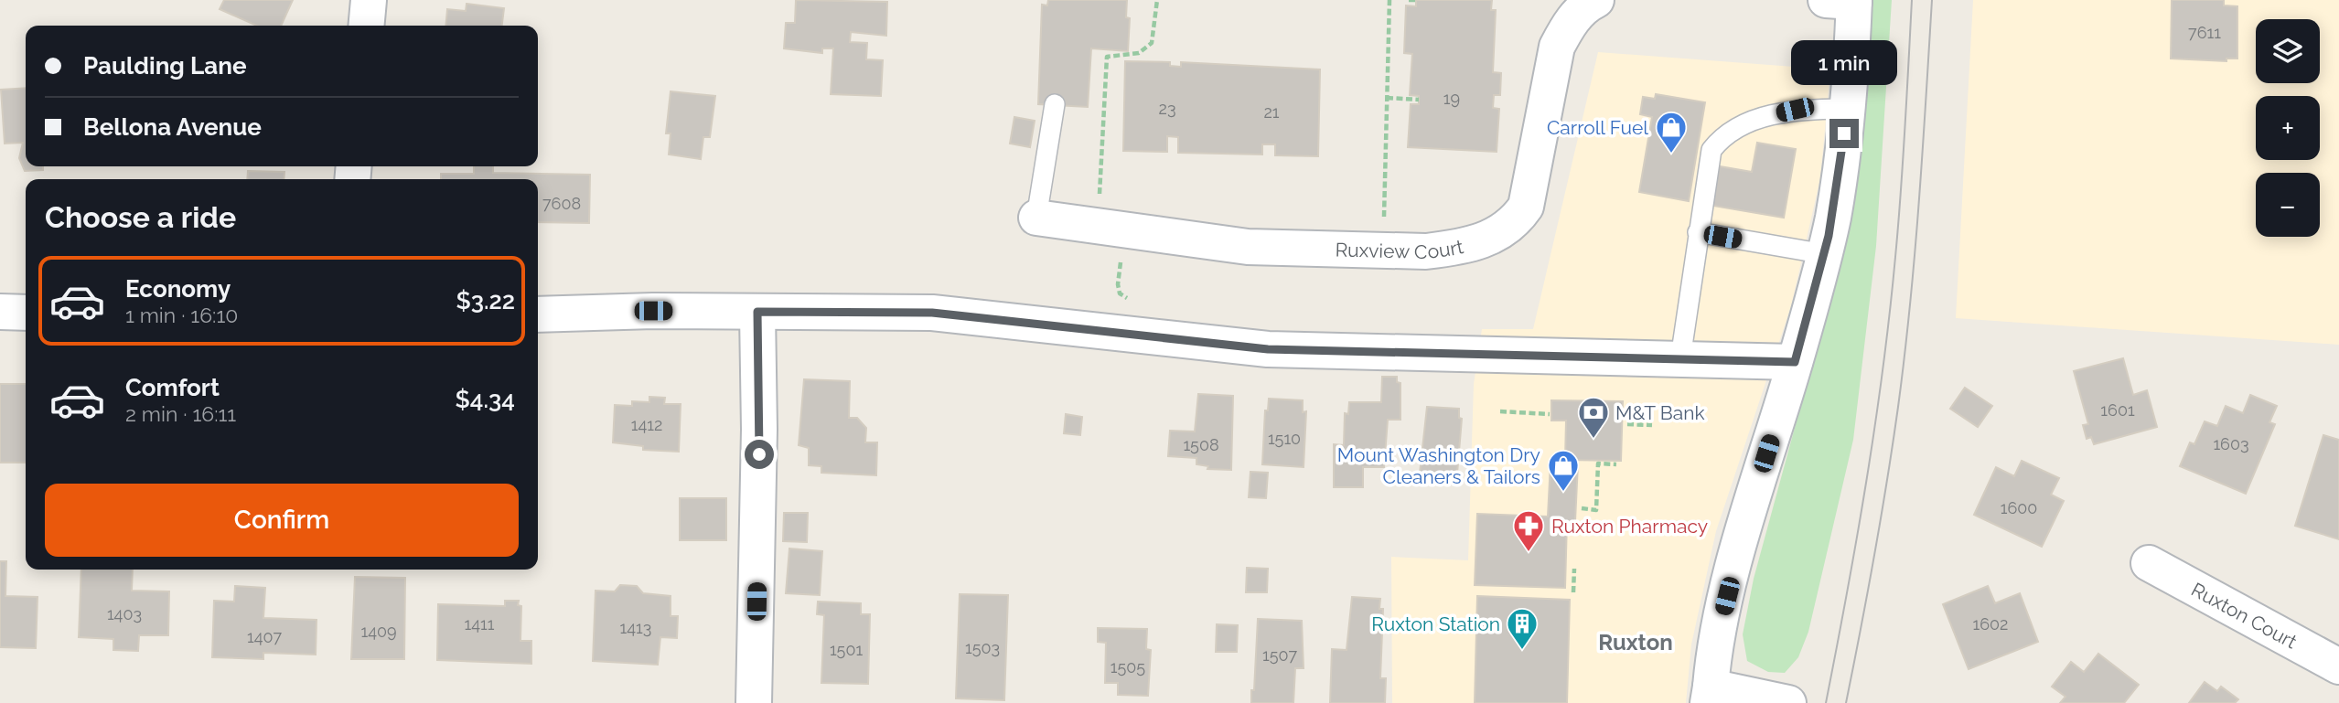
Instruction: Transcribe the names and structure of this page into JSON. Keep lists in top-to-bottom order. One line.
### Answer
{"streets":{"street":["Ruxview Court","Ruxton Court"]},"districts":["Ruxton"],"places":{"shop":["Carroll Fuel","Mount Washington Dry Cleaners & Tailors"],"bank":["M&T Bank"],"pharmacy":["Ruxton Pharmacy"],"building":["Ruxton Station"]},"house_numbers":["7611","19","23","21","7608","1601","1412","1510","1603","1508","1600","1403","1411","1602","1413","1409","1407","1503","1501","1507","1505"],"page":{"map_buttons":["+","−"],"banner":["Paulding Lane","Bellona Avenue"],"bubble":"1 min","heading":"Choose a ride","list":[{"name":"Economy","note":"1 min · 16:10","value":"$3.22"},{"name":"Comfort","note":"2 min · 16:11","value":"$4.34"}],"buttons":"Confirm"}}
